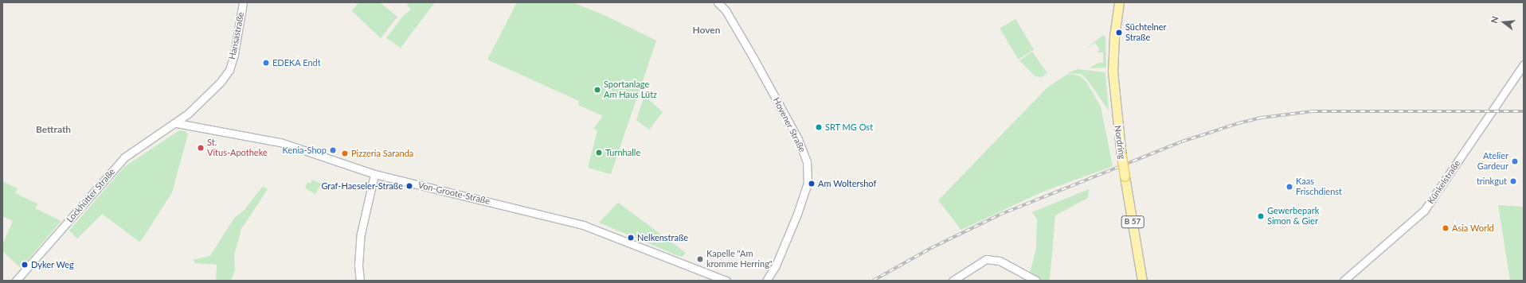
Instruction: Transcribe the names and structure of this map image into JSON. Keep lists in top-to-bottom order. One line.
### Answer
{"streets":{"main road":["Nordring","B 57"],"street":["Hansastraße","Hovener Straße","Künkelstraße","Von-Groote-Straße","Lockhütter Straße"]},"crossings":[["Hansastraße","Von-Groote-Straße"],["Hansastraße","Lockhütter Straße"],["Von-Groote-Straße","Lockhütter Straße"]],"districts":["Hoven","Bettrath"],"places":["Süchtelner Straße","EDEKA Endt","Sportanlage Am Haus Lütz","SRT MG Ost","St. Vitus-Apotheke","Kenia-Shop","Turnhalle","Pizzeria Saranda","Atelier Gardeur","trinkgut","Am Woltershof","Graf-Haeseler-Straße","Kaas Frischdienst","Gewerbepark Simon & Gier","Asia World","Nelkenstraße","Kapelle \"Am kromme Herring\"","Dyker Weg"],"north":"left"}
